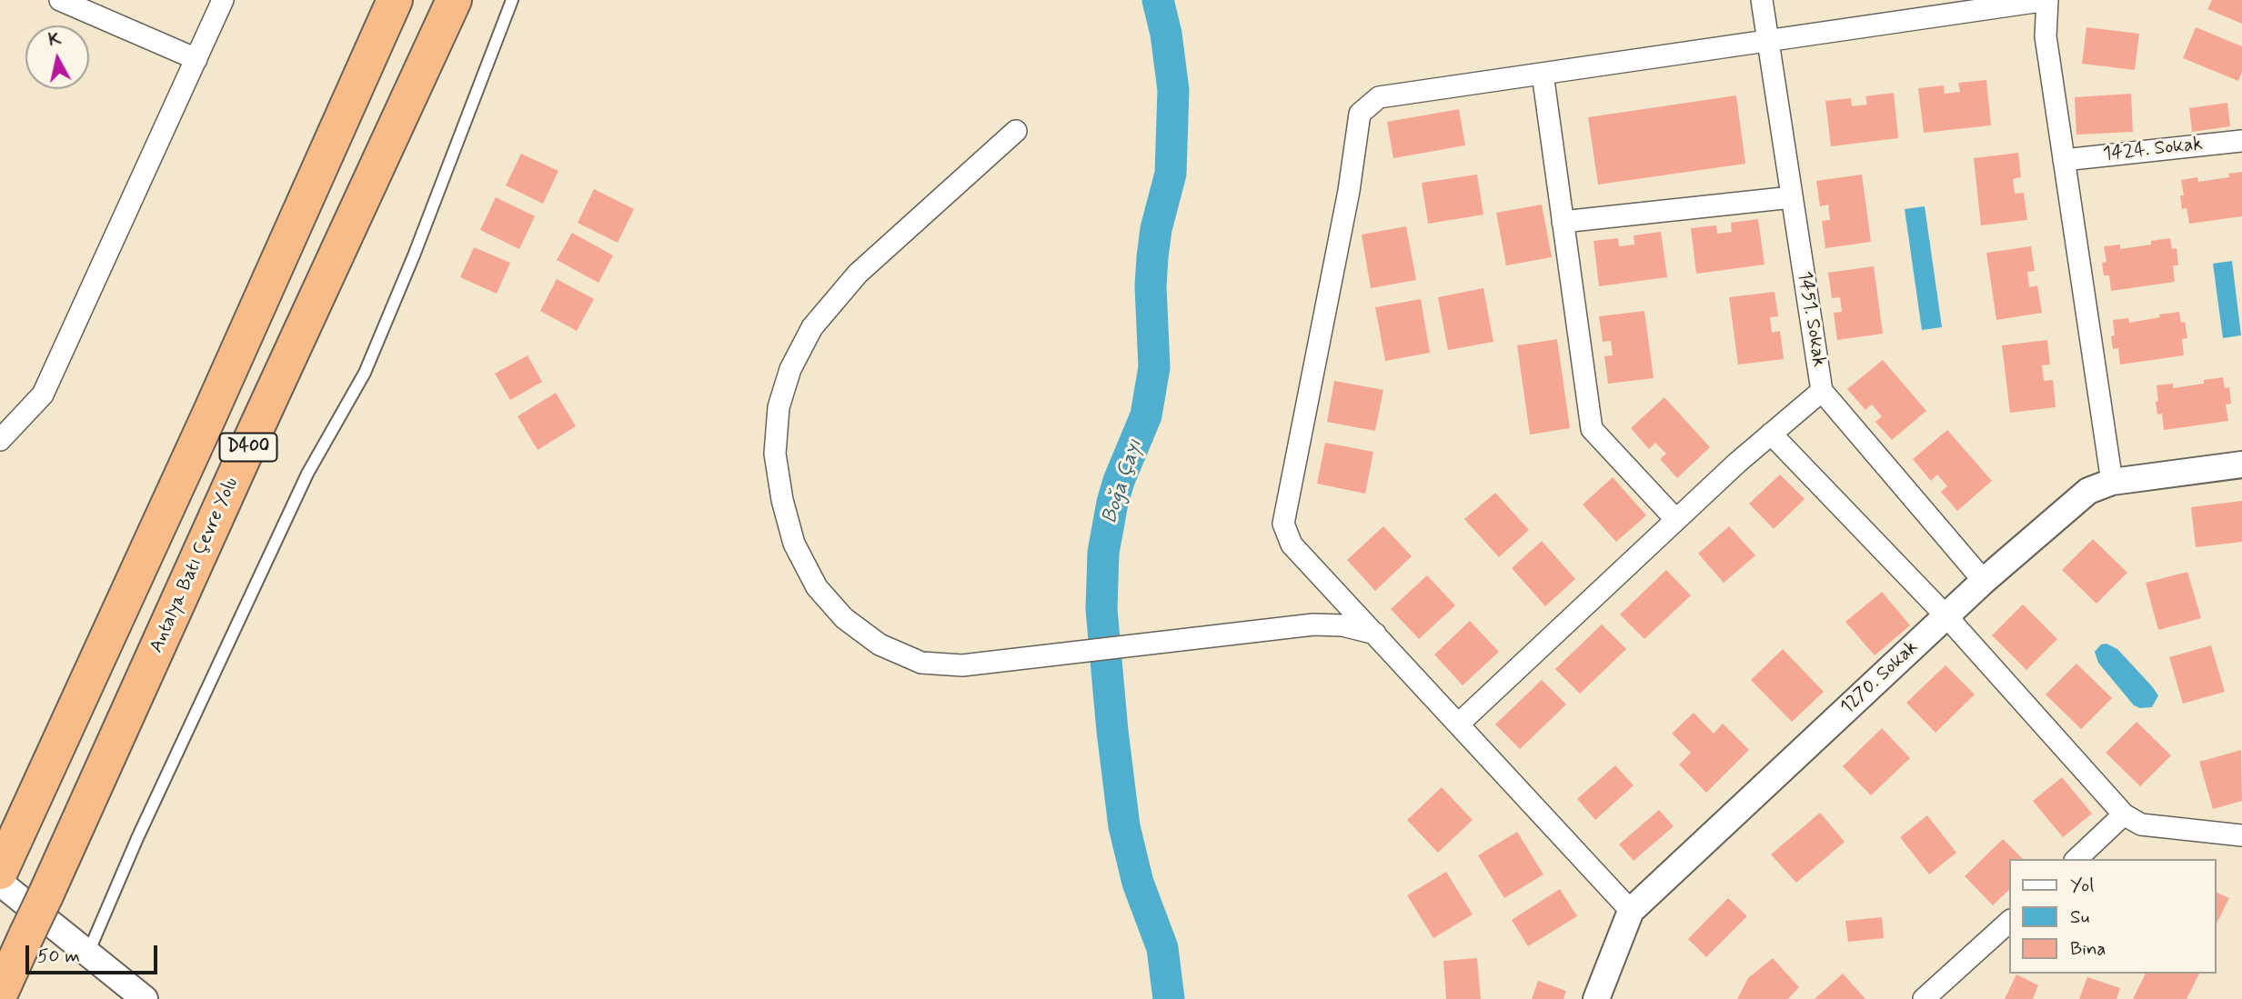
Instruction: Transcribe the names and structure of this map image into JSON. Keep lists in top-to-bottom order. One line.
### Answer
{"streets":{"highway":["D400","Antalya Batı Çevre Yolu"],"street":["1424. Sokak","1451. Sokak","1270. Sokak"]},"crossings":[["1451. Sokak","1270. Sokak"]],"water":["Boğa Çayı"],"legend":["Yol","Su","Bina"],"scale_bar":"50 m","north":"top"}
